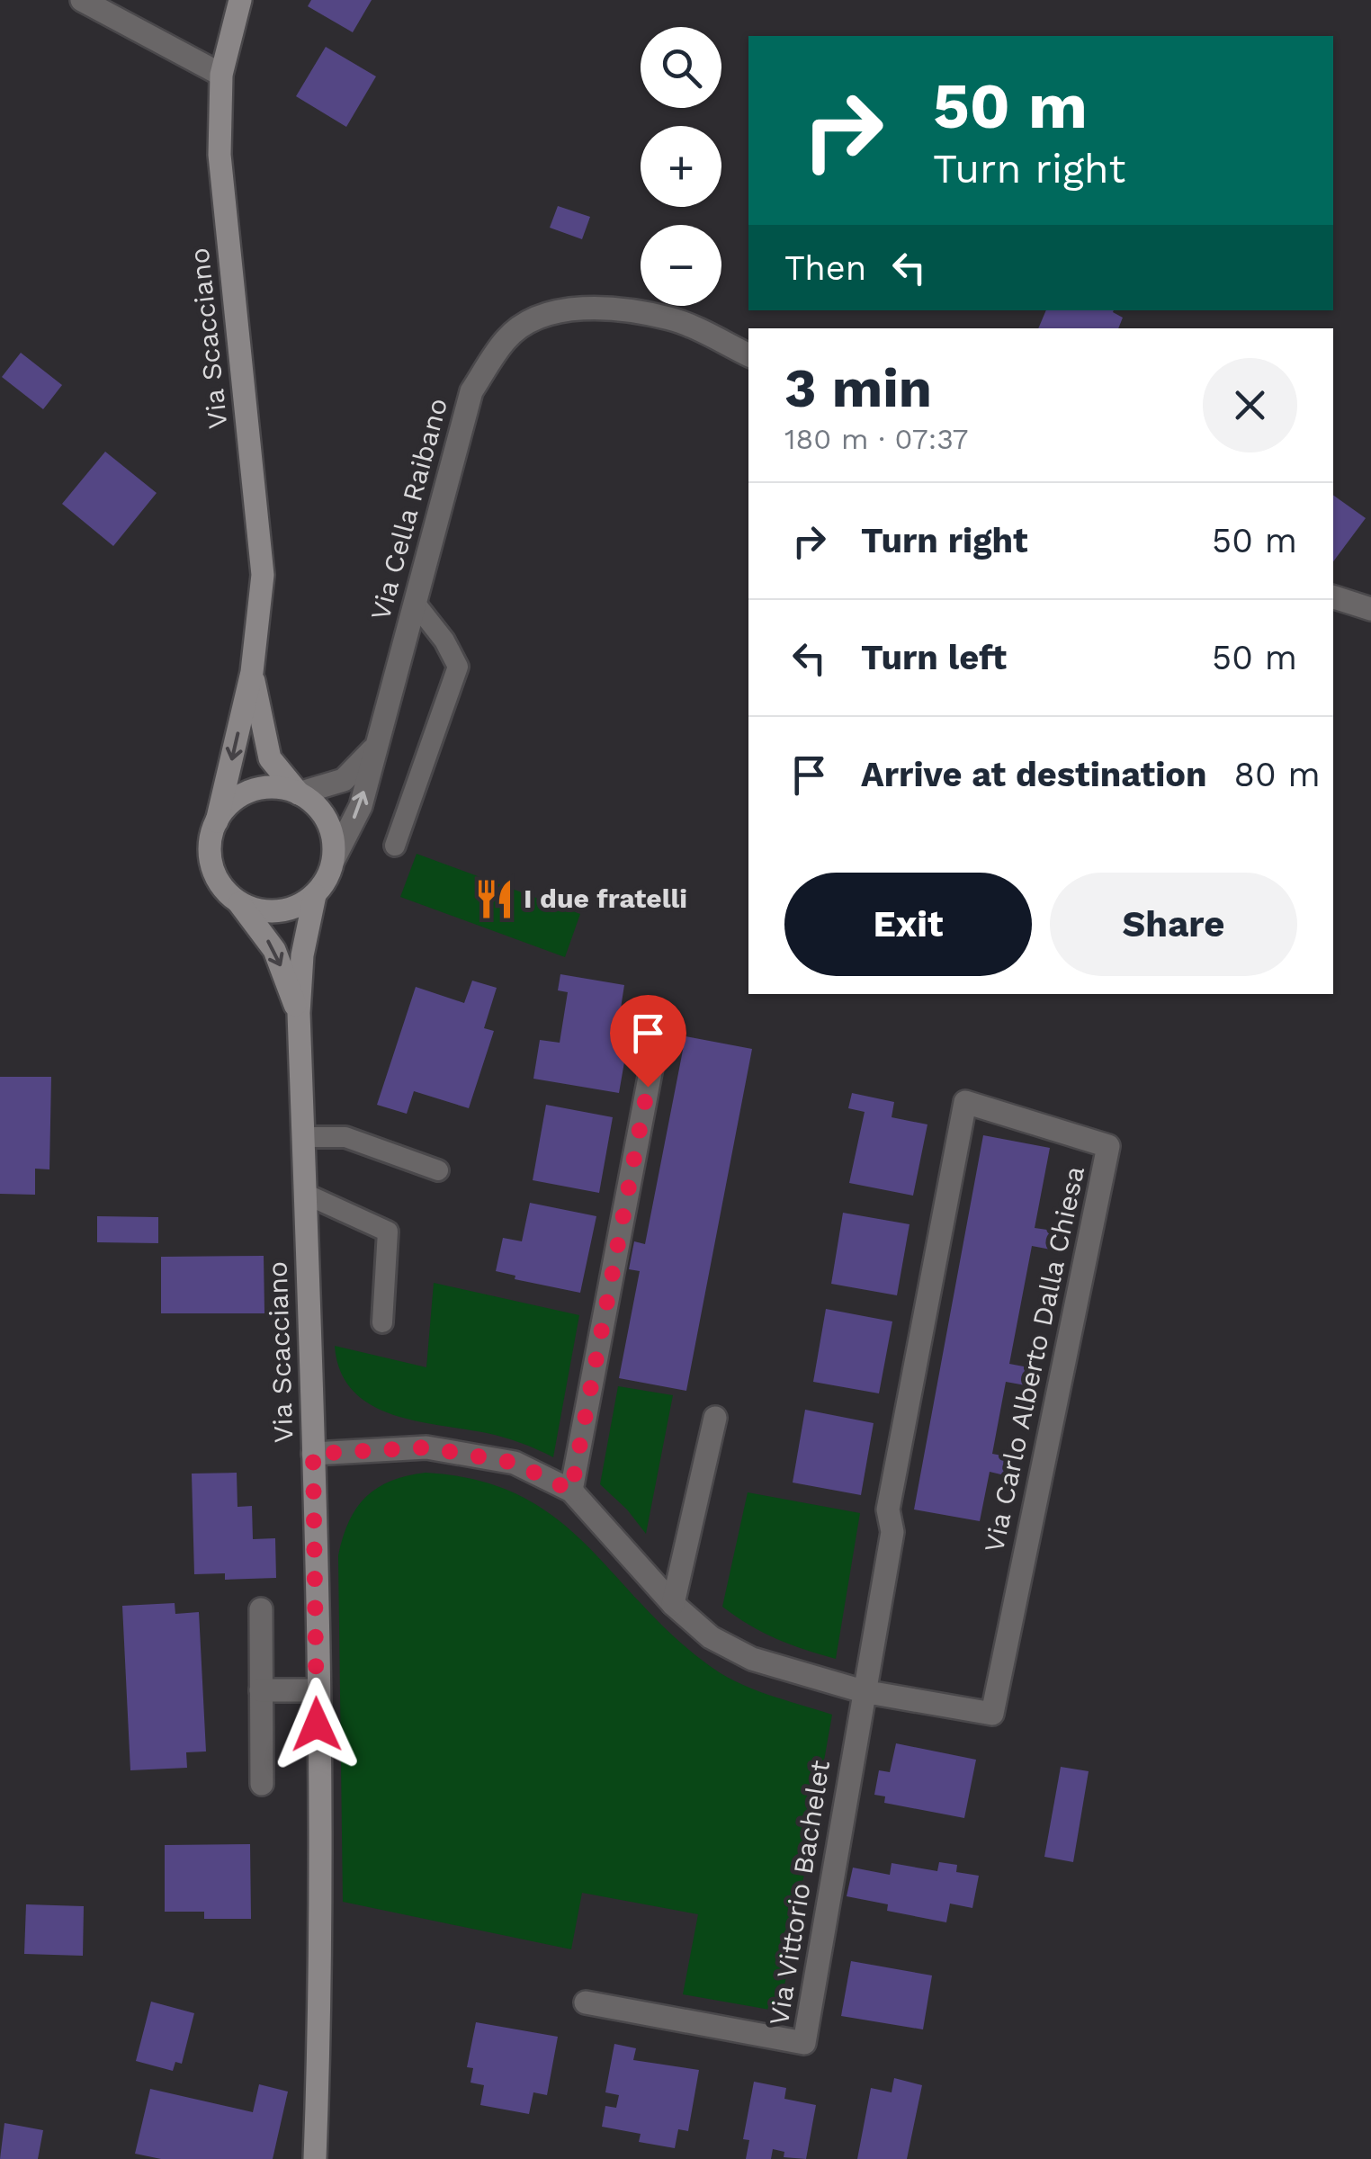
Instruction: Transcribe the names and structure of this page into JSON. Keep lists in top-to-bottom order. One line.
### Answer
{"streets":{"street":["Via Scacciano","Via Cella Raibano","Via Carlo Alberto Dalla Chiesa","Via Vittorio Bachelet"]},"crossings":[["Via Scacciano","Via Cella Raibano"],["Via Scacciano","Via Carlo Alberto Dalla Chiesa"],["Via Carlo Alberto Dalla Chiesa","Via Vittorio Bachelet"]],"places":{"restaurant":["I due fratelli"]},"page":{"map_buttons":["+","−"],"turn":["50 m","Turn right"],"then":"Then","heading":["3 min","180 m · 07:37"],"list":[{"name":"Turn right","value":"50 m"},{"name":"Turn left","value":"50 m"},{"name":"Arrive at destination","value":"80 m"}],"buttons":["Exit","Share"]}}
